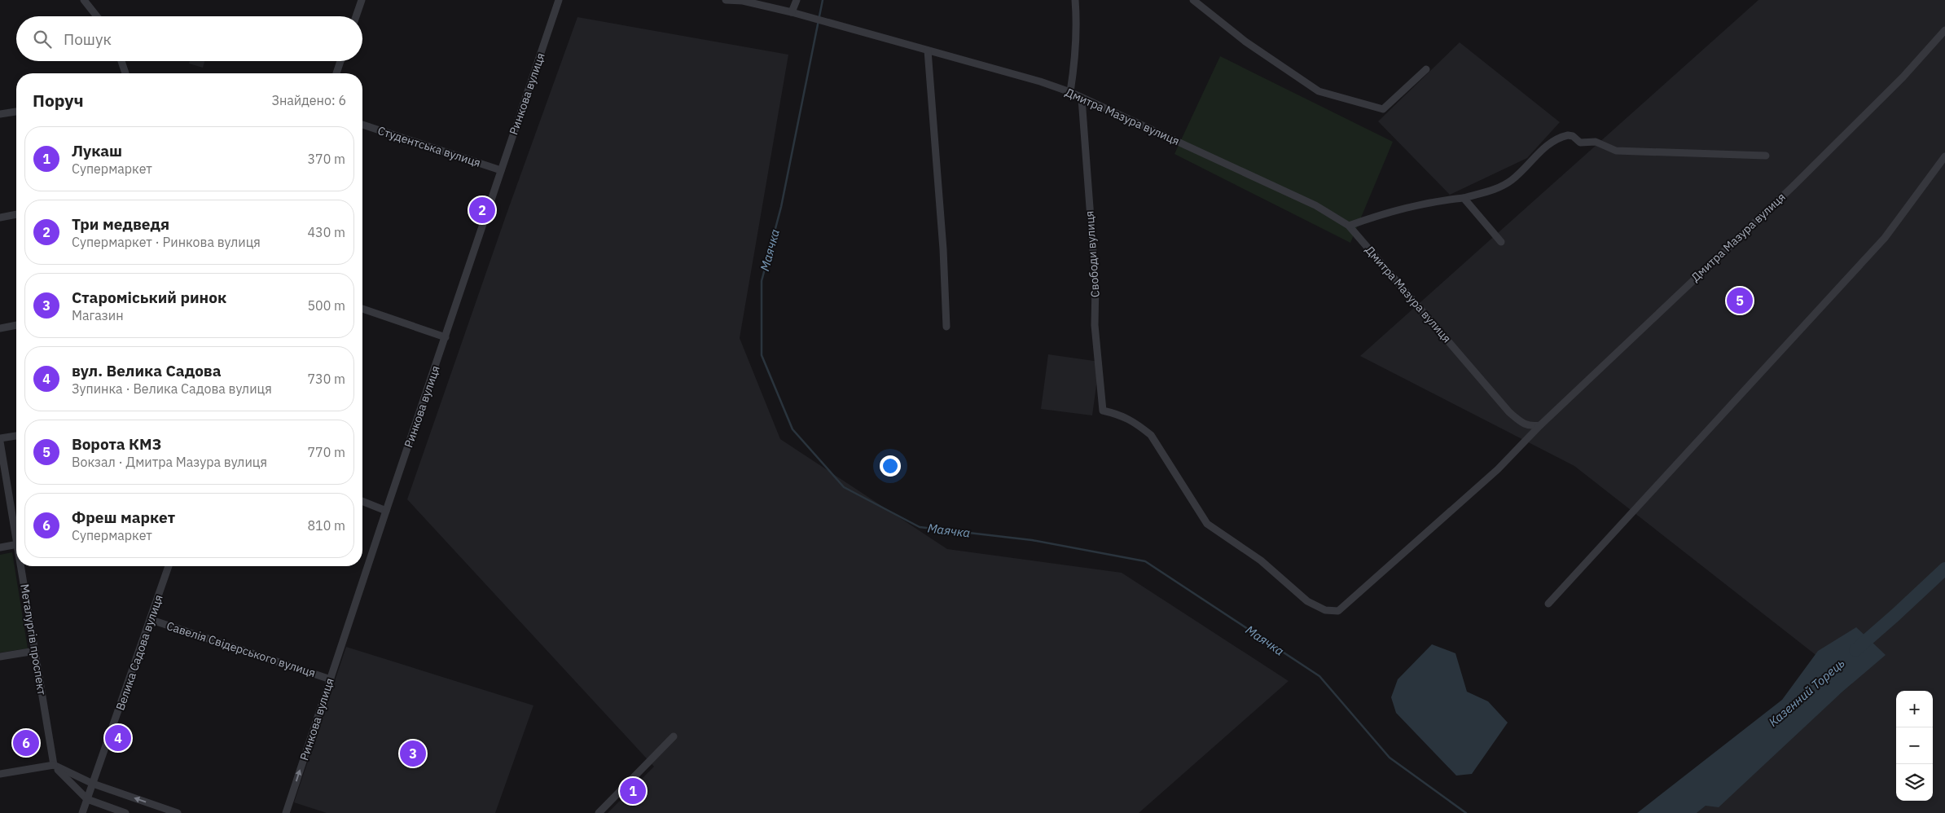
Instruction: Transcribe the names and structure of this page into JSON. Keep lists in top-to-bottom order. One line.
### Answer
{"streets":{"street":["Ринкова вулиця","Дмитра Мазура вулиця","Студентська вулиця","Свободи вулиця","Металургів проспект","Савелія Свідерського вулиця","Велика Садова вулиця"]},"crossings":[["Ринкова вулиця","Студентська вулиця"],["Ринкова вулиця","Савелія Свідерського вулиця"],["Дмитра Мазура вулиця","Свободи вулиця"],["Савелія Свідерського вулиця","Велика Садова вулиця"]],"water":["Маячка","Казенний Торець"],"page":{"search":"Пошук","heading":["Поруч","Знайдено: 6"],"list":[{"mark":"1","name":"Лукаш","note":"Супермаркет","value":"370 m"},{"mark":"2","name":"Три медведя","note":"Супермаркет · Ринкова вулиця","value":"430 m"},{"mark":"3","name":"Староміський ринок","note":"Магазин","value":"500 m"},{"mark":"4","name":"вул. Велика Садова","note":"Зупинка · Велика Садова вулиця","value":"730 m"},{"mark":"5","name":"Ворота КМЗ","note":"Вокзал · Дмитра Мазура вулиця","value":"770 m"},{"mark":"6","name":"Фреш маркет","note":"Супермаркет","value":"810 m"}],"pins":["2","5","4","6","3","1"],"map_buttons":["+","−"]}}
